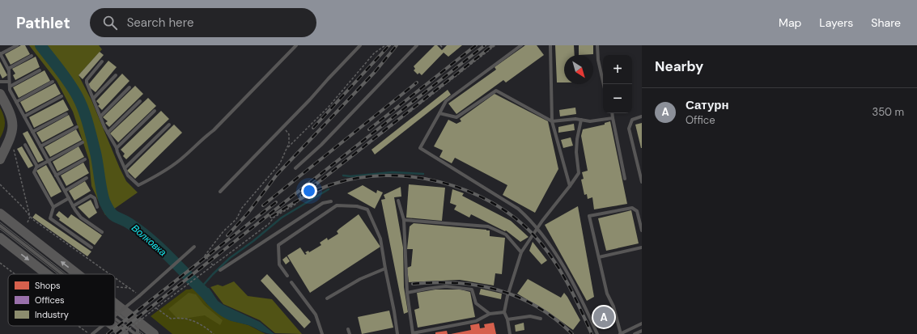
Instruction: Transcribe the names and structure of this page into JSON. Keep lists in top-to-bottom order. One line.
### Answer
{"water":["Волковка"],"legend":["Shops","Offices","Industry"],"north":"bottom right","page":{"header":"Pathlet","search":"Search here","nav":["Map","Layers","Share"],"heading":"Nearby","map_buttons":["+","−"],"list":[{"mark":"A","name":"Сатурн","note":"Office","value":"350 m"}],"pins":"A"}}
